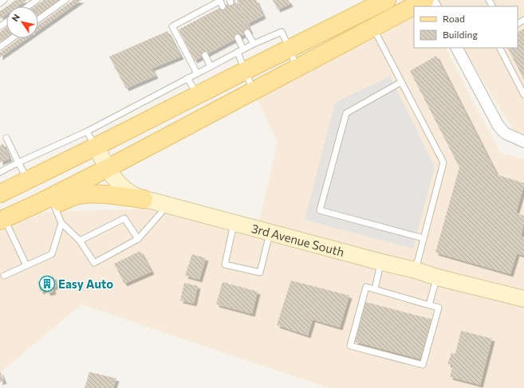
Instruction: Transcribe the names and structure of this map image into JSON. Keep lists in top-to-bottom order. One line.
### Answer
{"streets":{"main road":["3rd Avenue South"]},"places":{"building":["Easy Auto"]},"legend":["Road","Building"],"north":"top left"}
